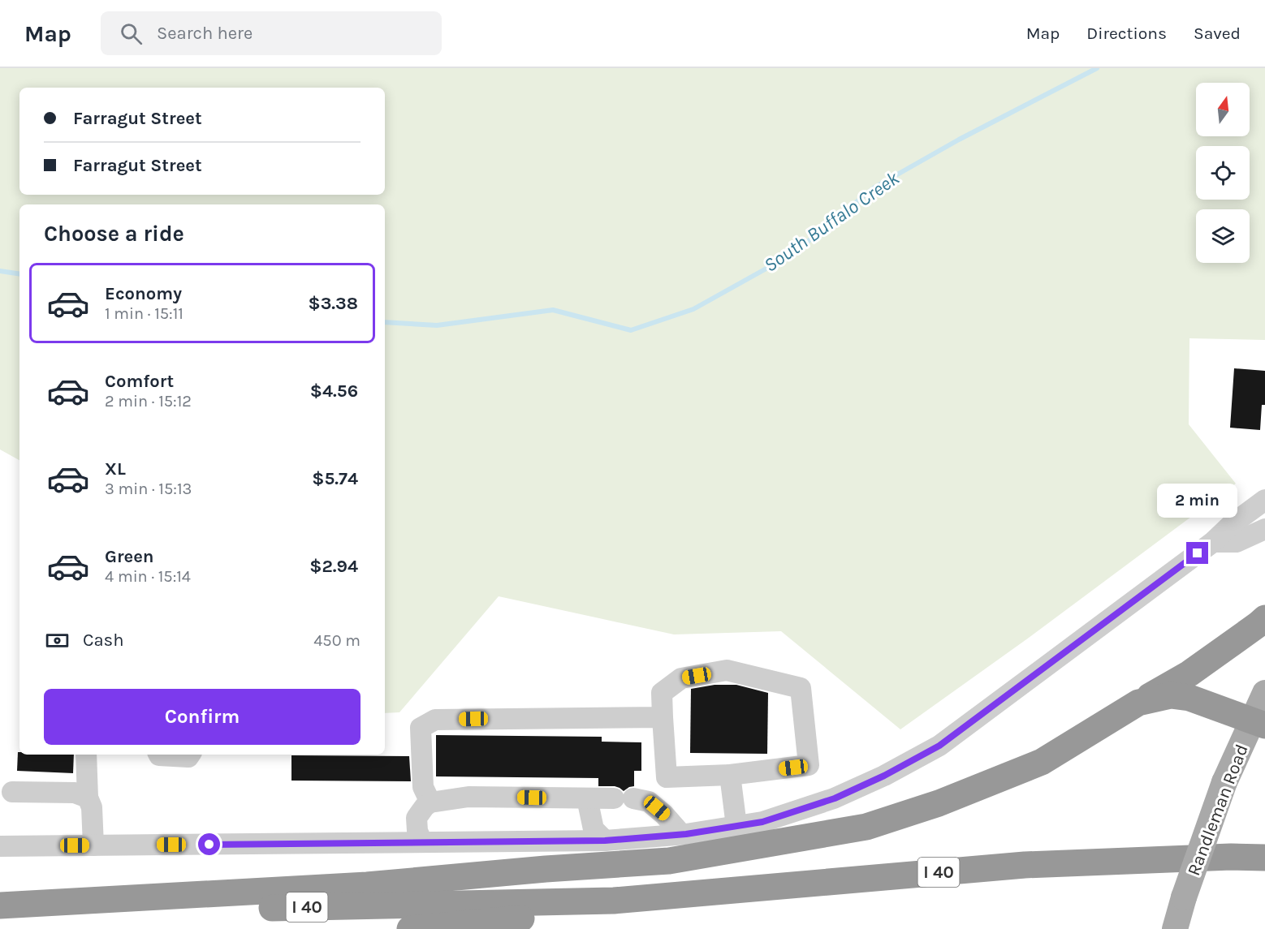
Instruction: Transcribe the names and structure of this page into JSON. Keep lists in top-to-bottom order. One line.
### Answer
{"streets":{"highway":["I 40"],"main road":["Randleman Road"]},"water":["South Buffalo Creek"],"north":"top","page":{"header":"Map","search":"Search here","nav":["Map","Directions","Saved"],"banner":["Farragut Street","Farragut Street"],"heading":"Choose a ride","list":[{"name":"Economy","note":"1 min · 15:11","value":"$3.38"},{"name":"Comfort","note":"2 min · 15:12","value":"$4.56"},{"name":"XL","note":"3 min · 15:13","value":"$5.74"},{"name":"Green","note":"4 min · 15:14","value":"$2.94"}],"bubble":"2 min","pay":["Cash","450 m"],"buttons":"Confirm"}}
